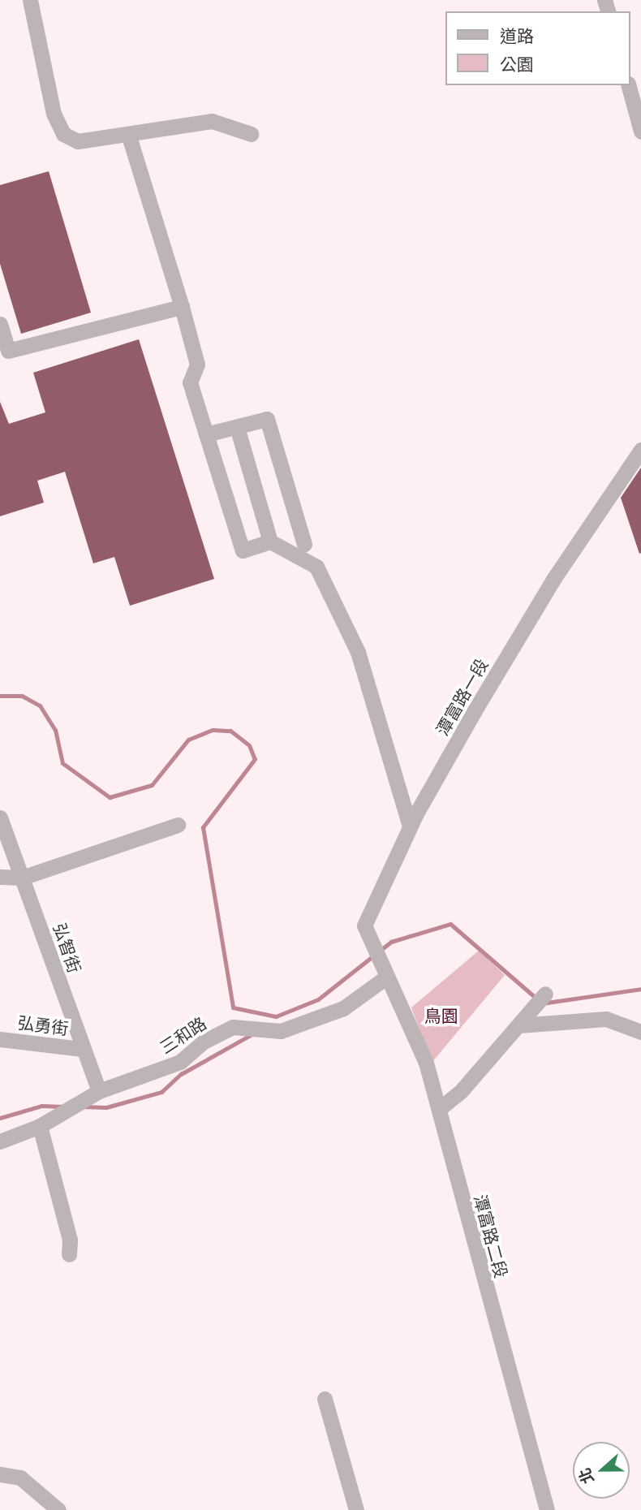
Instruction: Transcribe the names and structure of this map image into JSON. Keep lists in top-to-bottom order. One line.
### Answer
{"streets":{"street":["潭富路一段","弘智街","弘勇街","三和路","潭富路二段"]},"crossings":[["潭富路一段","三和路"],["潭富路一段","潭富路二段"],["弘智街","弘勇街"],["弘智街","三和路"],["三和路","潭富路二段"]],"parks":["鳥園"],"legend":["道路","公園"],"north":"left"}
